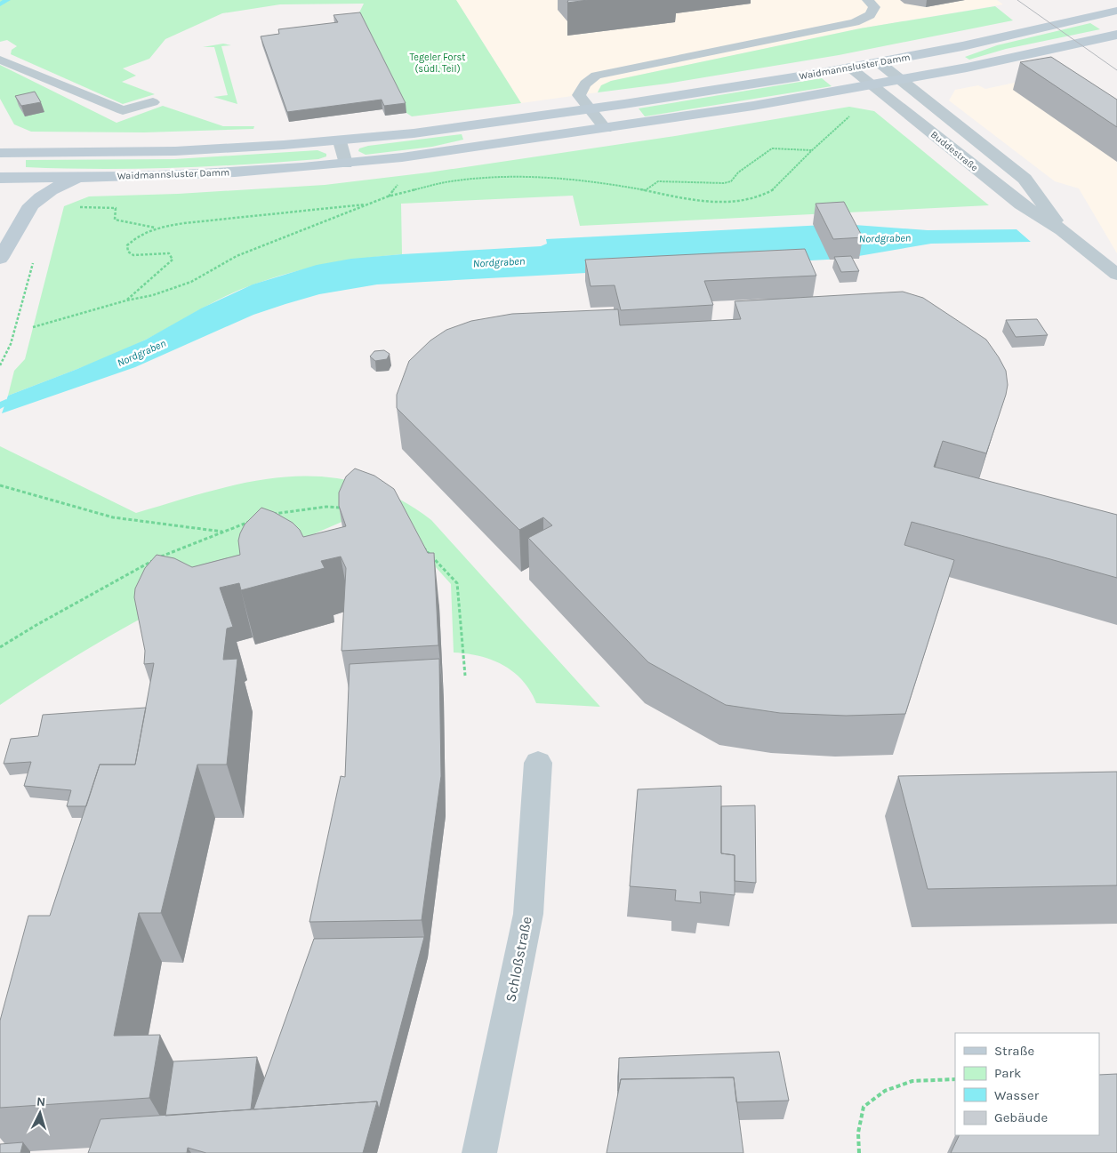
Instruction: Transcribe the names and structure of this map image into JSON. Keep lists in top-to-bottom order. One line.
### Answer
{"streets":{"main road":["Waidmannsluster Damm"],"street":["Buddestraße","Schloßstraße"]},"crossings":[["Waidmannsluster Damm","Buddestraße"]],"water":["Nordgraben"],"parks":["Tegeler Forst (südl. Teil)"],"legend":["Straße","Park","Wasser","Gebäude"],"north":"top"}
